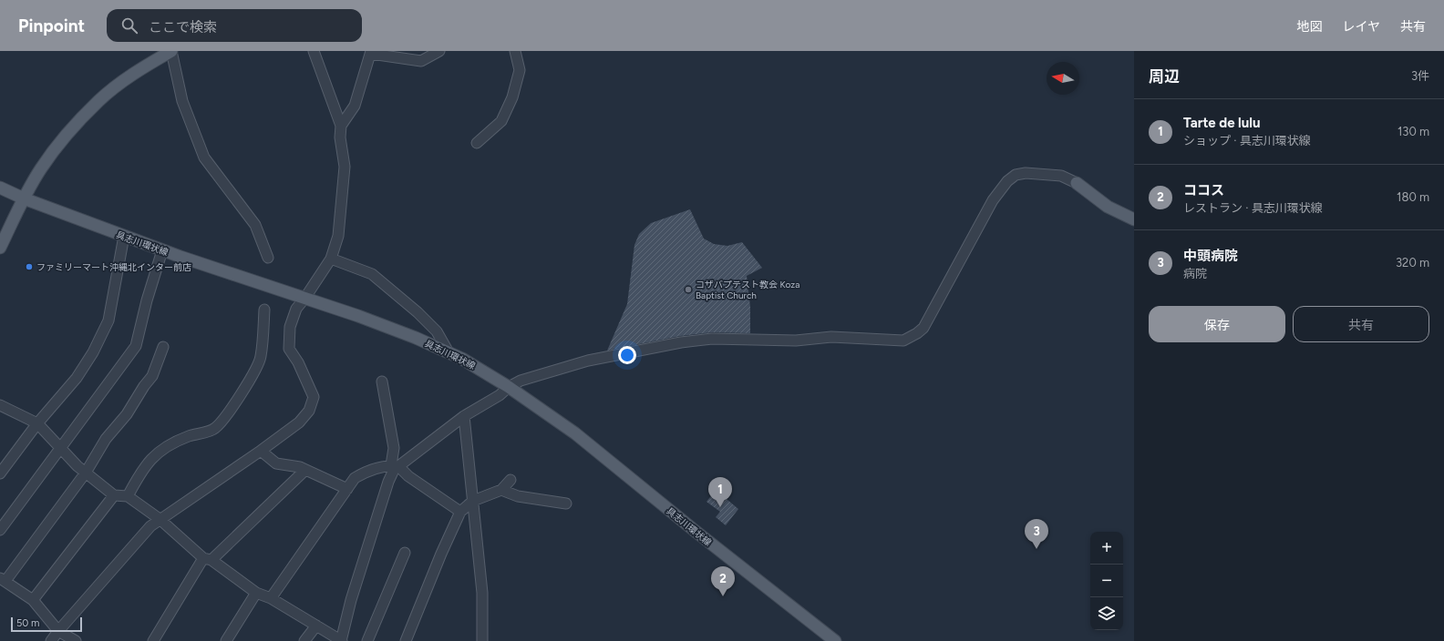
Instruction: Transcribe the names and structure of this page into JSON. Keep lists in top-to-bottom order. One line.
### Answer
{"streets":{"main road":["具志川環状線"]},"places":["ファミリーマート沖縄北インター前店","コザバプテスト教会 Koza Baptist Church"],"scale_bar":"50 m","north":"left","page":{"header":"Pinpoint","search":"ここで検索","nav":["地図","レイヤ","共有"],"heading":["周辺","3件"],"list":[{"mark":"1","name":"Tarte de lulu","note":"ショップ · 具志川環状線","value":"130 m"},{"mark":"2","name":"ココス","note":"レストラン · 具志川環状線","value":"180 m"},{"mark":"3","name":"中頭病院","note":"病院","value":"320 m"}],"buttons":["保存","共有"],"pins":["1","3","2"],"map_buttons":["+","−"],"scale":"50 m"}}
